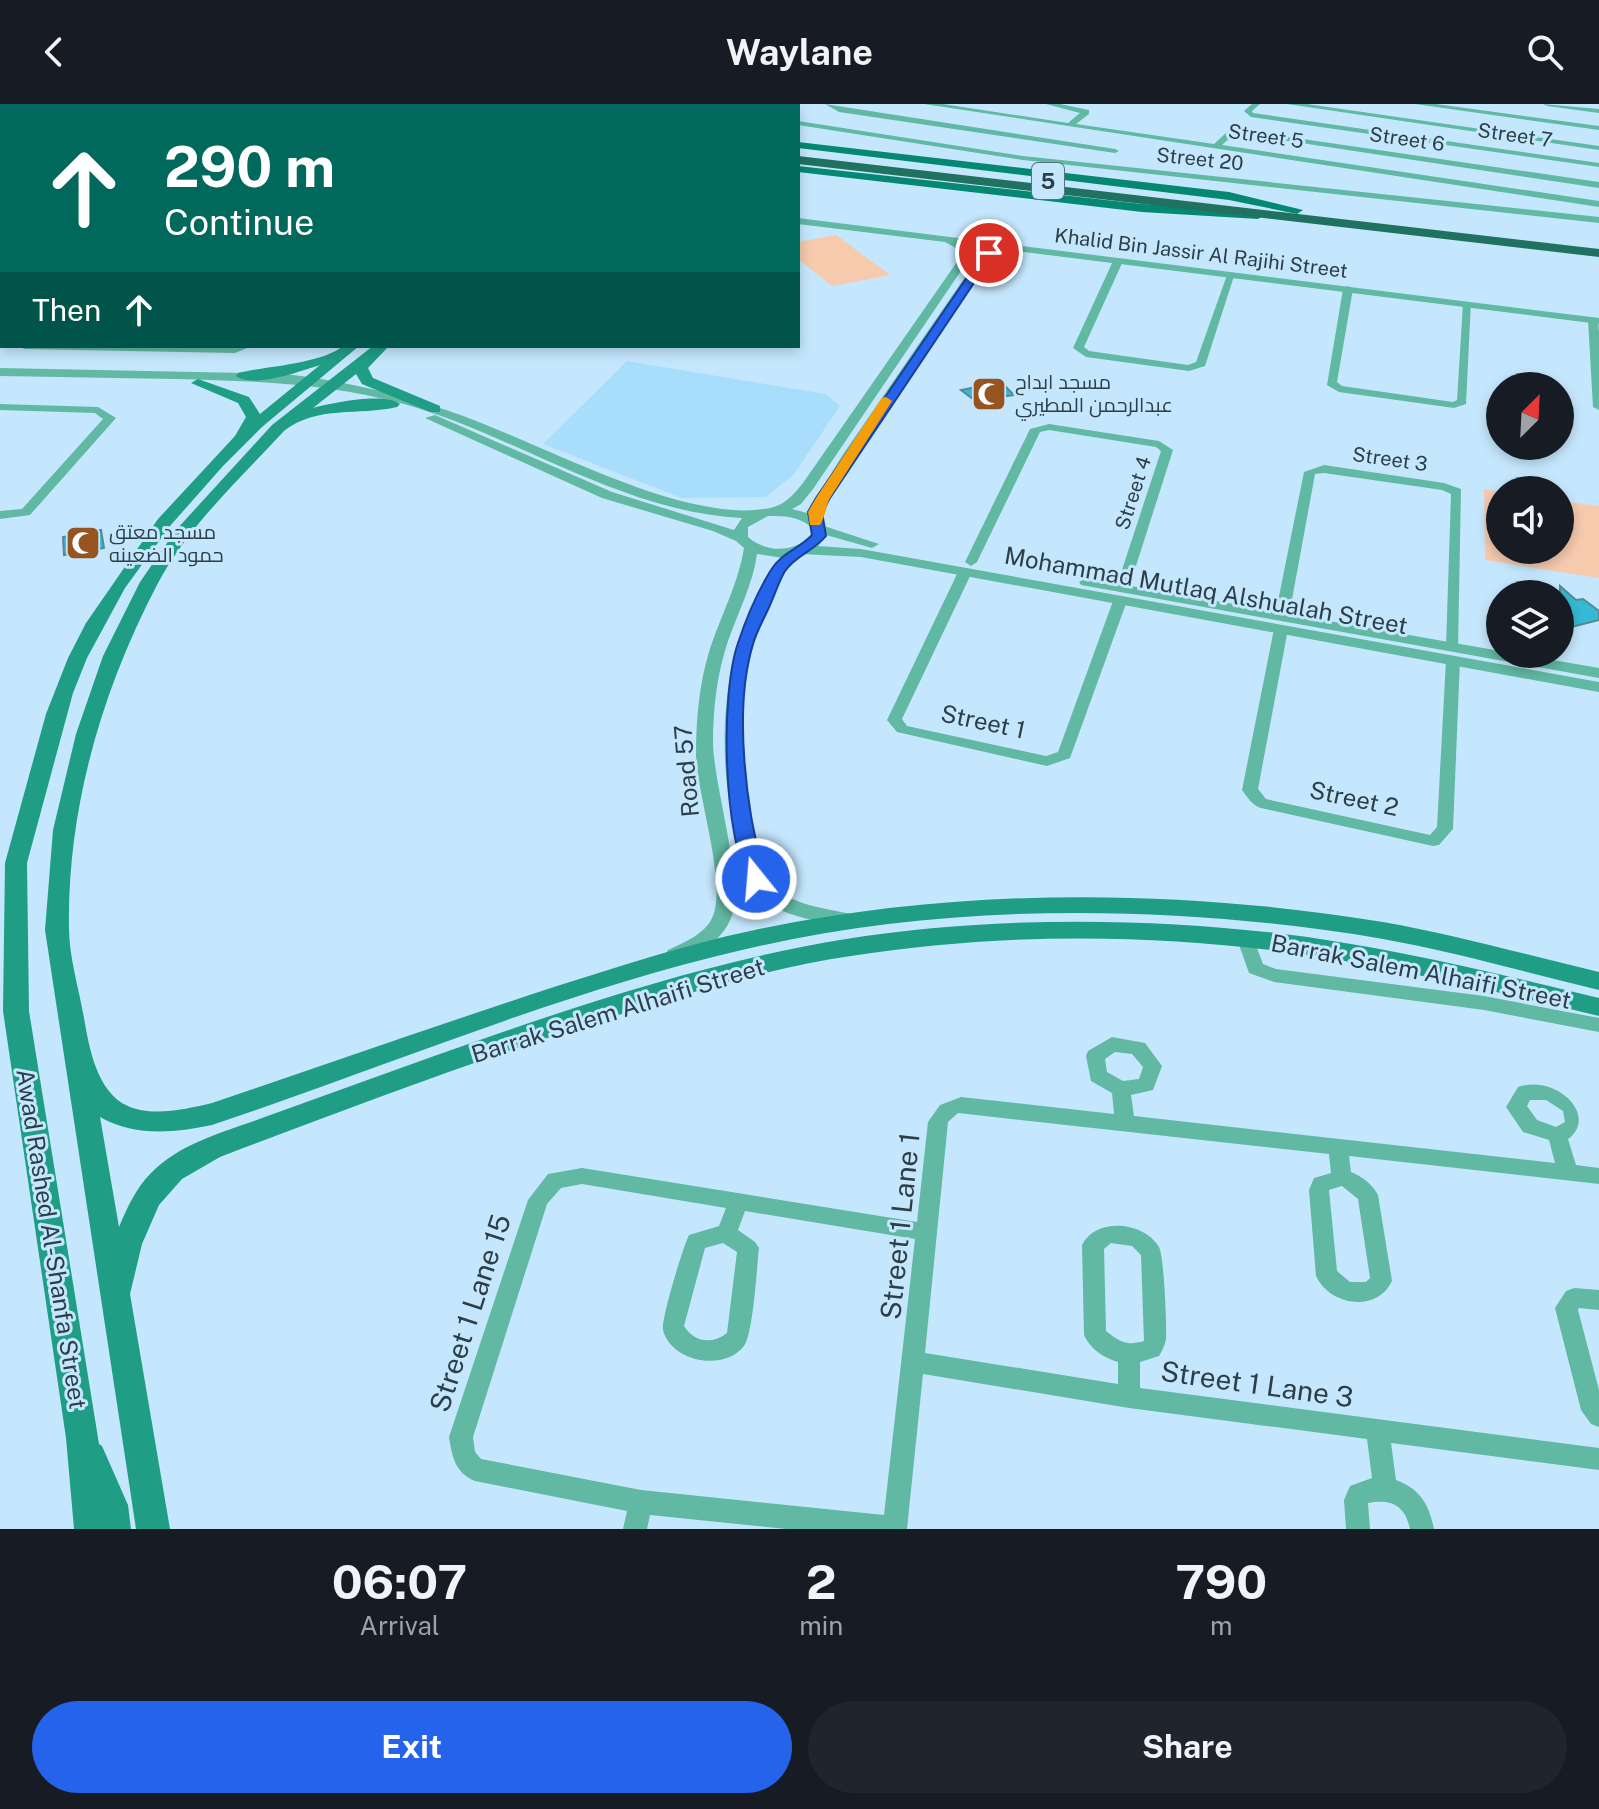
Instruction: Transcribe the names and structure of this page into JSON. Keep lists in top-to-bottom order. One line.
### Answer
{"streets":{"highway":["5"],"main road":["Barrak Salem Alhaifi Street","Awad Rashed Al-Shanfa Street"],"street":["Street 7","Street 5","Street 6","Street 20","Khalid Bin Jassir Al Rajihi Street","Street 3","Street 4","Mohammad Mutlaq Alshualah Street","Street 1","Road 57","Street 2","Street 1 Lane 1","Street 1 Lane 15","Street 1 Lane 3"]},"crossings":[["Street 5","Street 6"],["Street 3","Mohammad Mutlaq Alshualah Street"],["Street 3","Street 2"],["Street 4","Mohammad Mutlaq Alshualah Street"],["Street 4","Street 1"],["Mohammad Mutlaq Alshualah Street","Street 1"],["Mohammad Mutlaq Alshualah Street","Road 57"],["Mohammad Mutlaq Alshualah Street","Street 2"],["Road 57","Barrak Salem Alhaifi Street"],["Barrak Salem Alhaifi Street","Awad Rashed Al-Shanfa Street"],["Street 1 Lane 1","Street 1 Lane 15"],["Street 1 Lane 1","Street 1 Lane 3"]],"places":{"mosque":["مسجد ابداح عبدالرحمن المطيري","مسجد معتق حمود الضعينه"]},"north":"top right","page":{"header":"Waylane","turn":["290 m","Continue"],"then":"Then","eta":["06:07","Arrival","2","min","790","m"],"buttons":["Exit","Share"]}}
